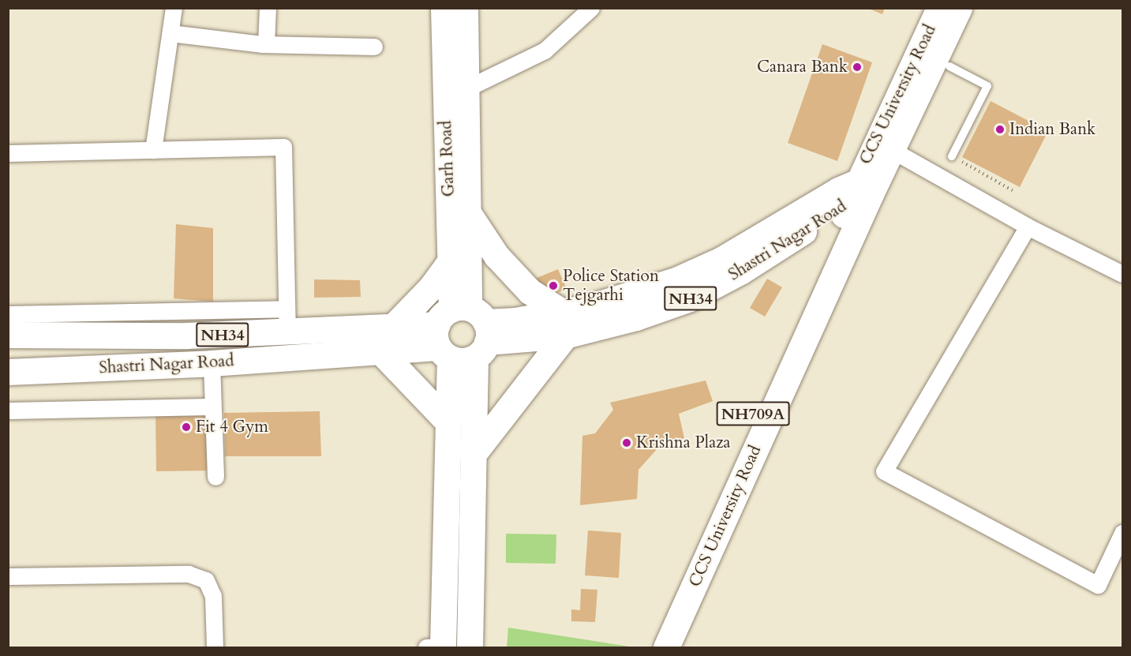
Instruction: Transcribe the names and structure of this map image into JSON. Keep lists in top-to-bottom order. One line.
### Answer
{"streets":{"main road":["CCS University Road","Garh Road","Shastri Nagar Road","NH34","NH709A"]},"crossings":[["CCS University Road","Shastri Nagar Road"],["Garh Road","Shastri Nagar Road"],["Garh Road","NH34"],["Shastri Nagar Road","NH34"]],"places":["Canara Bank","Indian Bank","Police Station Tejgarhi","Fit 4 Gym","Krishna Plaza"]}
